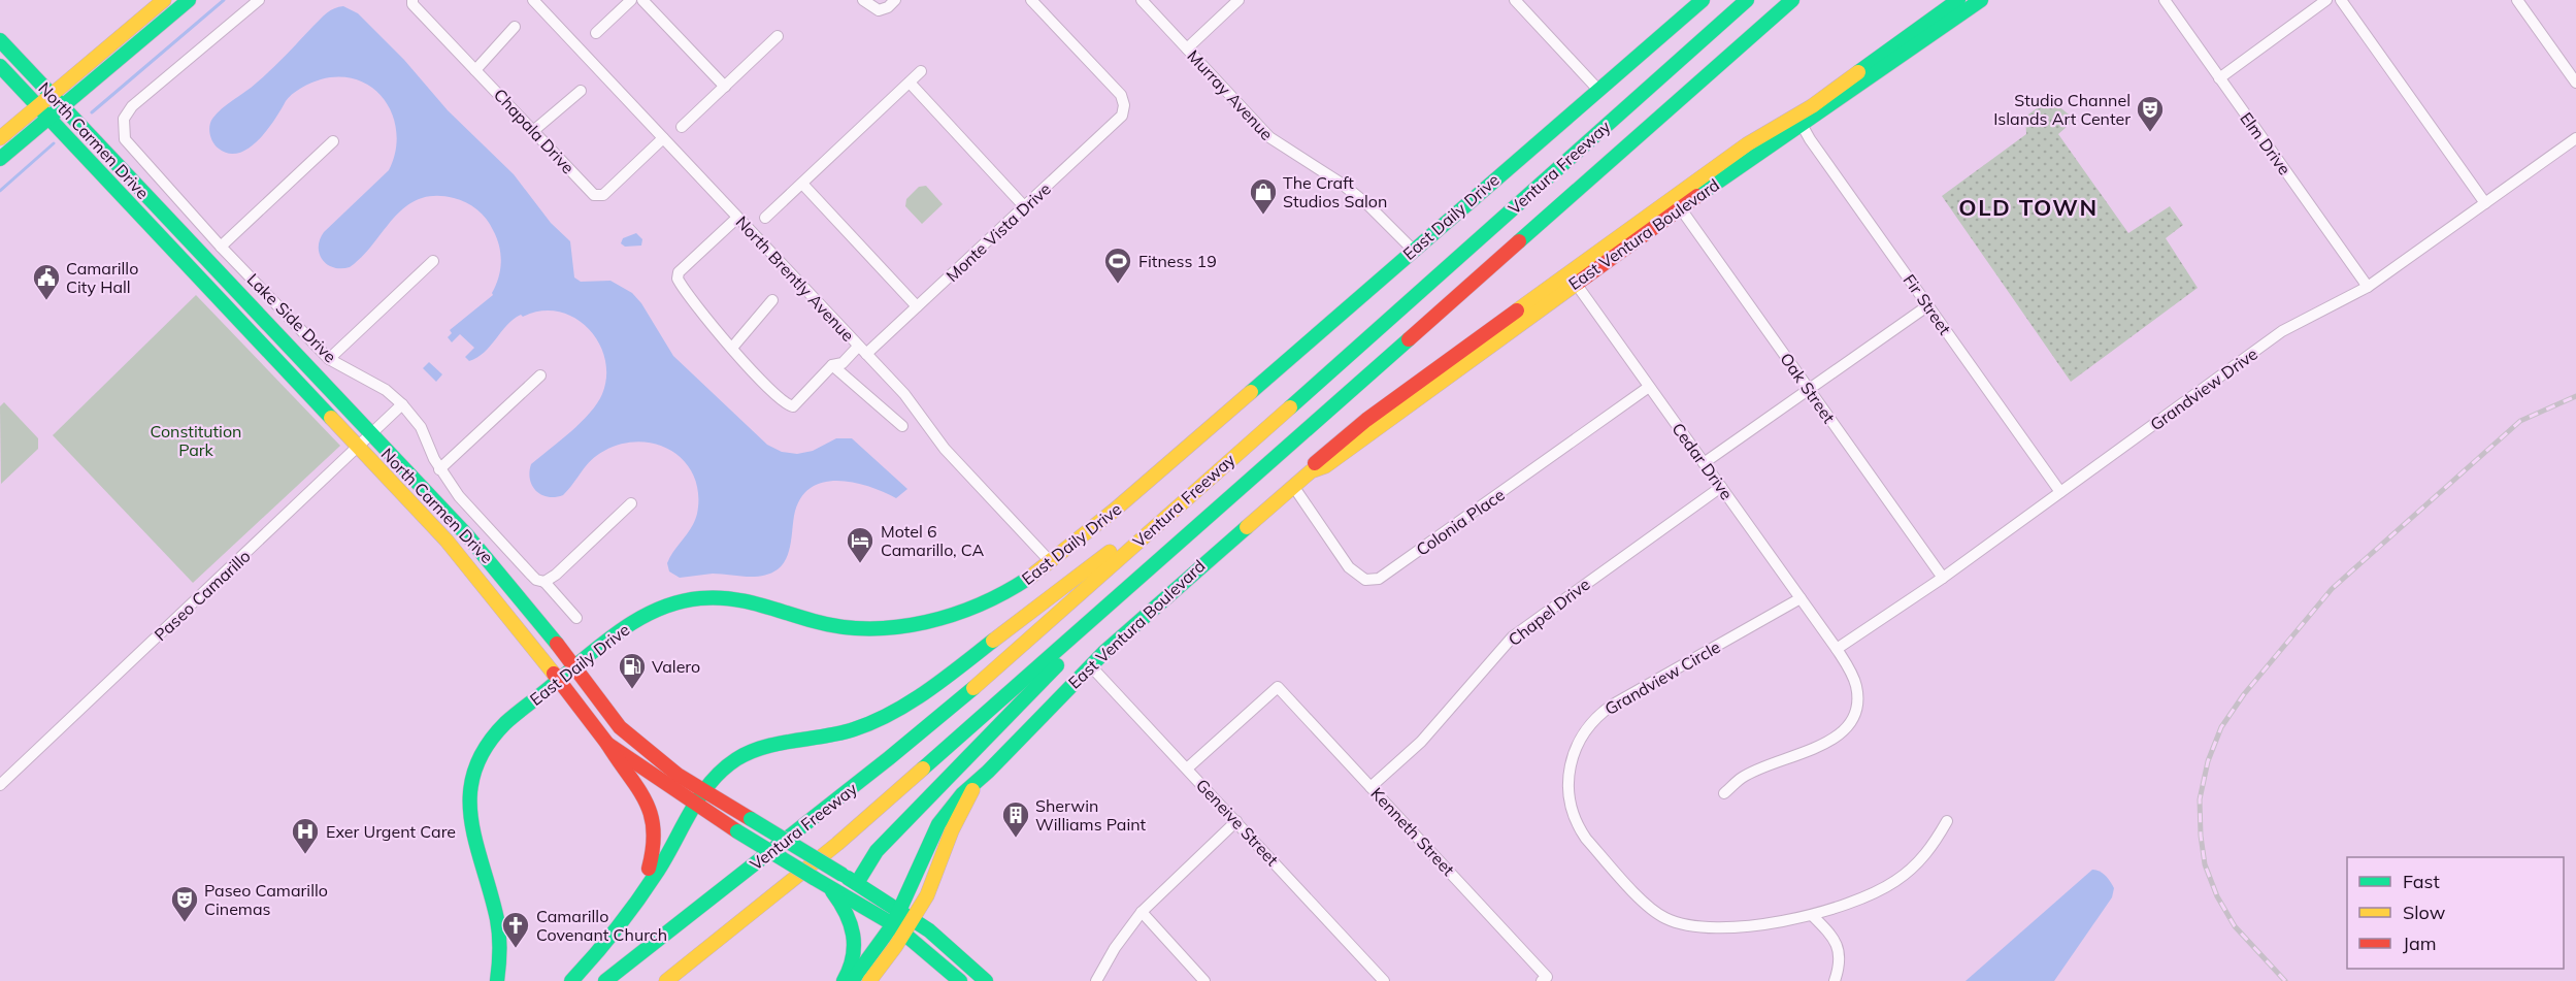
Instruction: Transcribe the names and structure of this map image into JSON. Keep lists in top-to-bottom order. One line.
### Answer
{"streets":{"main road":["North Carmen Drive","Ventura Freeway","East Daily Drive","East Ventura Boulevard"],"street":["Murray Avenue","Chapala Drive","Elm Drive","Monte Vista Drive","North Brently Avenue","Fir Street","Lake Side Drive","Oak Street","Grandview Drive","Cedar Drive","Colonia Place","Paseo Camarillo","Chapel Drive","Grandview Circle","Geneive Street","Kenneth Street"]},"crossings":[["Murray Avenue","East Daily Drive"],["Chapala Drive","North Brently Avenue"],["North Carmen Drive","East Daily Drive"],["North Carmen Drive","East Ventura Boulevard"],["North Carmen Drive","Paseo Camarillo"],["Elm Drive","Grandview Drive"],["East Daily Drive","North Brently Avenue"],["Monte Vista Drive","North Brently Avenue"],["East Ventura Boulevard","Fir Street"],["East Ventura Boulevard","Oak Street"],["East Ventura Boulevard","Cedar Drive"],["East Ventura Boulevard","Colonia Place"],["East Ventura Boulevard","Geneive Street"],["Fir Street","Grandview Drive"],["Lake Side Drive","Paseo Camarillo"],["Oak Street","Grandview Drive"],["Grandview Drive","Cedar Drive"],["Cedar Drive","Colonia Place"],["Cedar Drive","Chapel Drive"],["Cedar Drive","Grandview Circle"],["Chapel Drive","Kenneth Street"],["Geneive Street","Kenneth Street"]],"districts":["OLD TOWN"],"parks":["Constitution Park"],"places":{"theatre":["Studio Channel Islands Art Center","Paseo Camarillo Cinemas"],"shop":["The Craft Studios Salon"],"sports":["Fitness 19"],"public building":["Camarillo City Hall"],"hotel":["Motel 6 Camarillo, CA"],"fuel station":["Valero"],"building":["Sherwin Williams Paint"],"hospital":["Exer Urgent Care"],"church":["Camarillo Covenant Church"]},"legend":["Fast","Slow","Jam"]}
